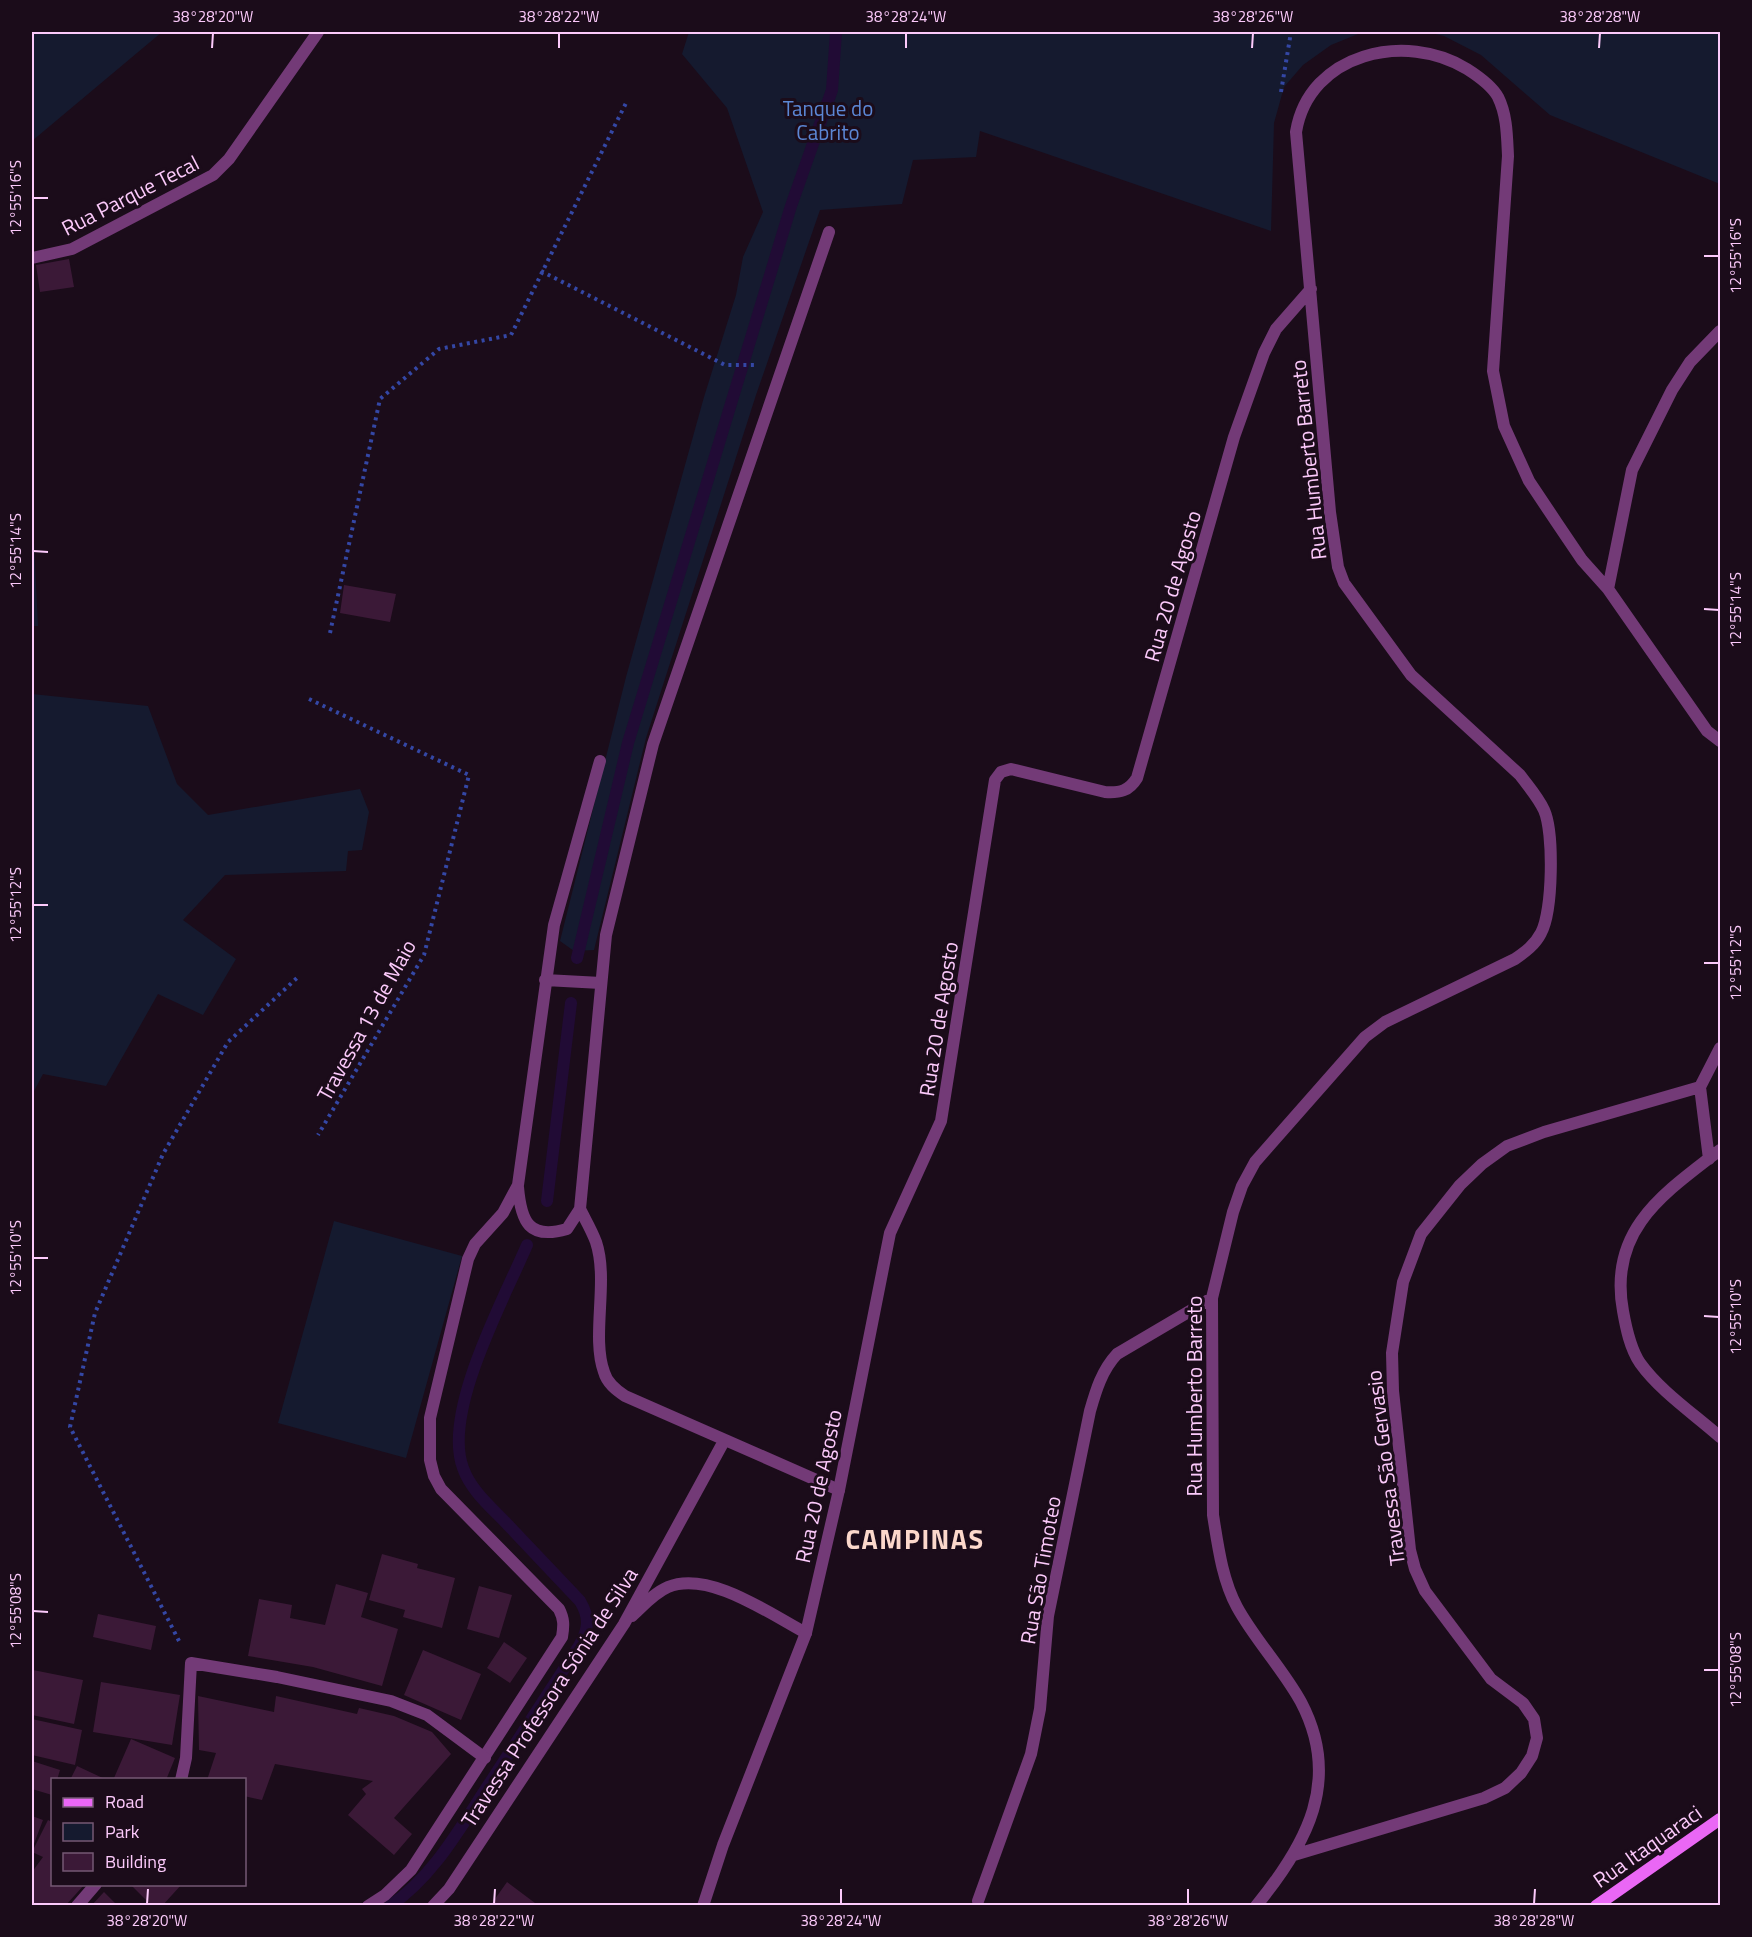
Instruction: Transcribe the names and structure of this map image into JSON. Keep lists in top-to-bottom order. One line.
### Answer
{"streets":{"street":["Rua Parque Tecal","Rua Humberto Barreto","Rua 20 de Agosto","Travessa São Gervasio","Rua São Timoteo","Travessa Professora Sônia de Silva","Rua Itaquaraci"],"path":["Travessa 13 de Maio"]},"crossings":[["Rua Humberto Barreto","Rua 20 de Agosto"],["Rua Humberto Barreto","Travessa São Gervasio"],["Rua Humberto Barreto","Rua São Timoteo"]],"districts":["CAMPINAS"],"parks":["Tanque do Cabrito"],"legend":["Road","Park","Building"],"coordinates":["38°28'20\"W","38°28'22\"W","38°28'24\"W","38°28'26\"W","38°28'28\"W","12°55'16\"S","12°55'14\"S","12°55'12\"S","12°55'10\"S","12°55'08\"S"]}
